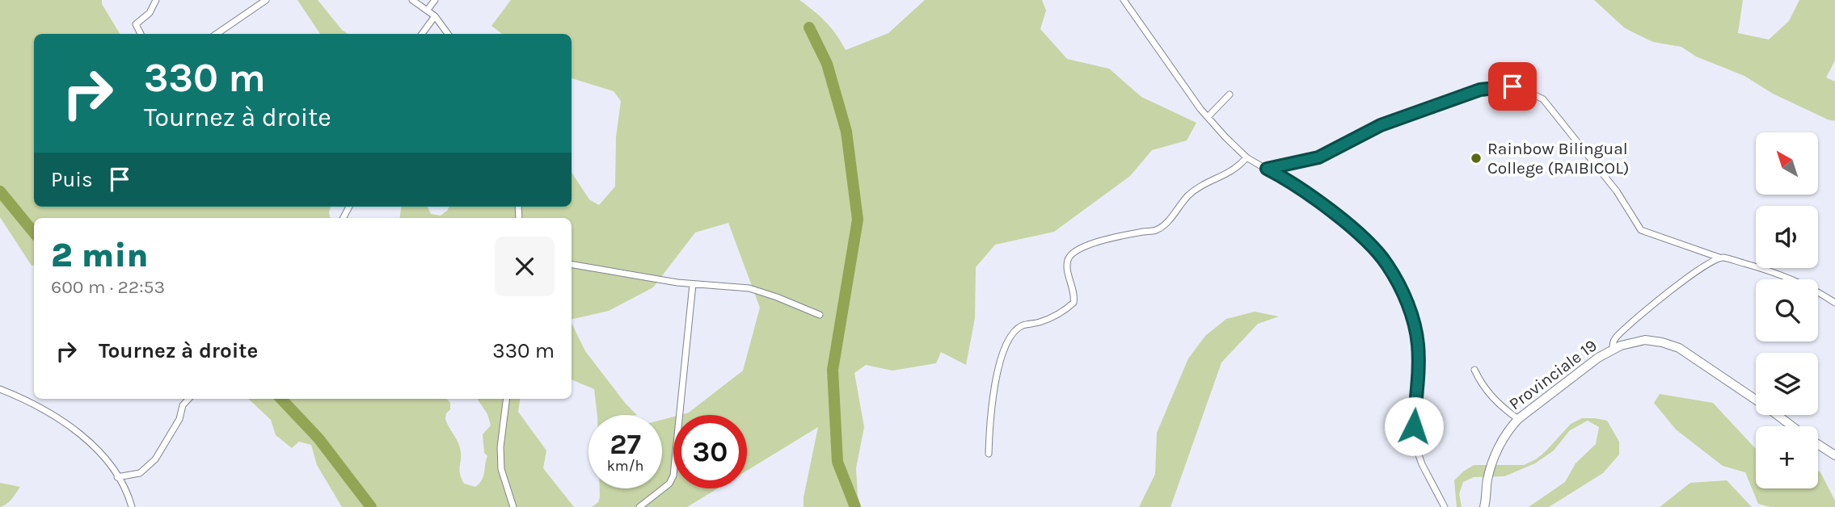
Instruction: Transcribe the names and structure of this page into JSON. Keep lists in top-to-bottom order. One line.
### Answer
{"streets":{"main road":["Provinciale 19"]},"places":["Rainbow Bilingual College (RAIBICOL)"],"north":"top left","page":{"turn":["330 m","Tournez à droite"],"map_buttons":"+","then":"Puis","heading":["2 min","600 m · 22:53"],"list":[{"name":"Tournez à droite","value":"330 m"}],"speed":"27 km/h","limit":"30"}}
